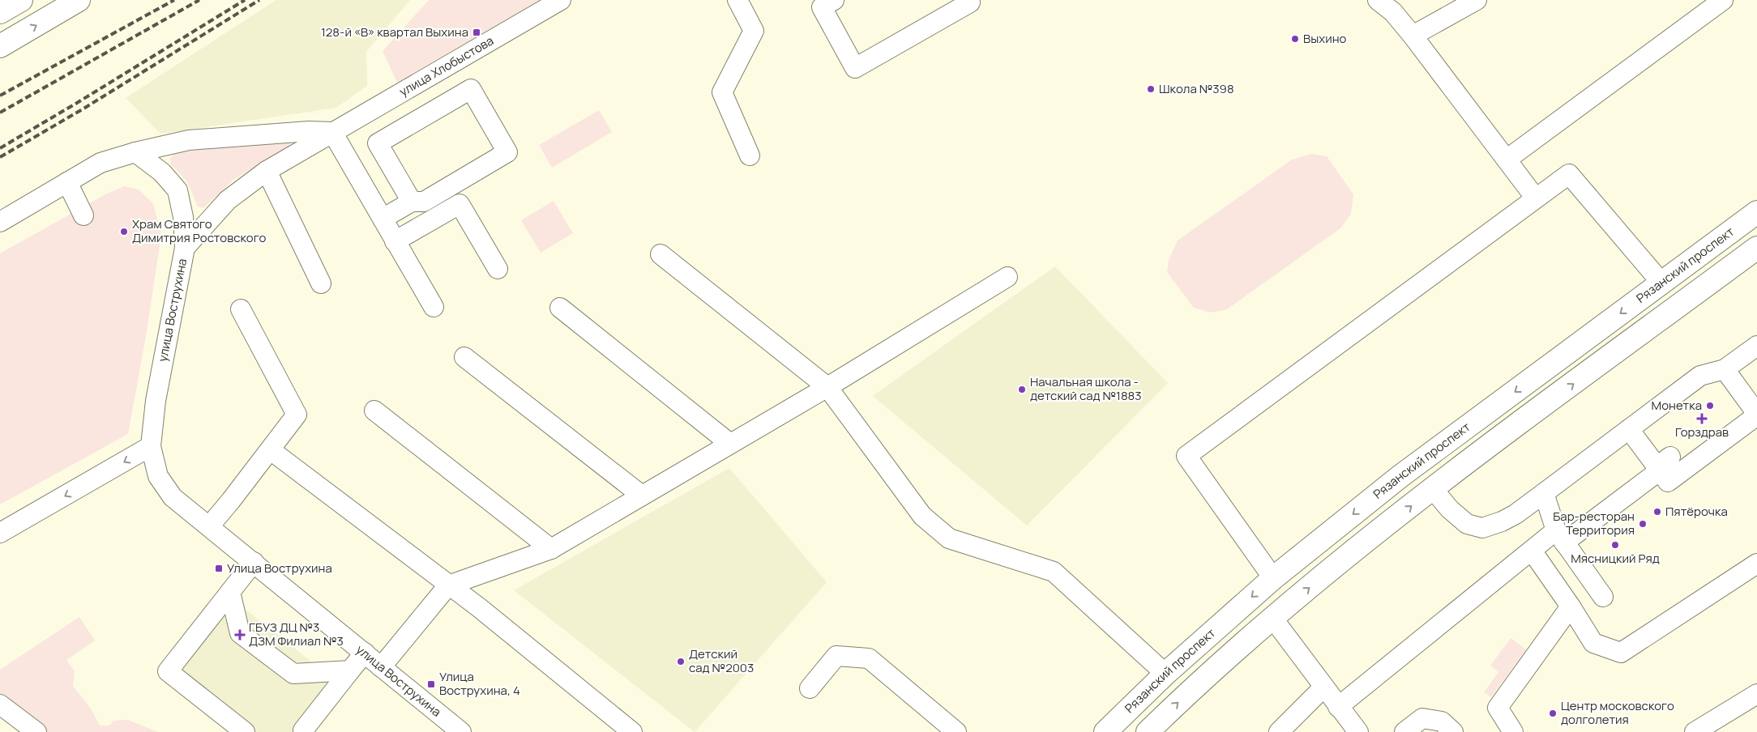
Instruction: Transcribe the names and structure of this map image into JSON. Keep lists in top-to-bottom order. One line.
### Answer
{"streets":{"main road":["Рязанский проспект"],"street":["улица Хлобыстова","улица Вострухина"]},"crossings":[["улица Хлобыстова","улица Вострухина"]],"places":{"transit":["128-й «В» квартал Выхина","Улица Вострухина","Улица Вострухина, 4"],"other":["Выхино","Школа №398","Храм Святого Димитрия Ростовского","Начальная школа - детский сад №1883","Монетка","Пятёрочка","Бар-ресторан Территория","Мясницкий Ряд","Детский сад №2003","Центр московского долголетия"],"health":["Горздрав","ГБУЗ ДЦ №3 ДЗМ Филиал №3"]}}
